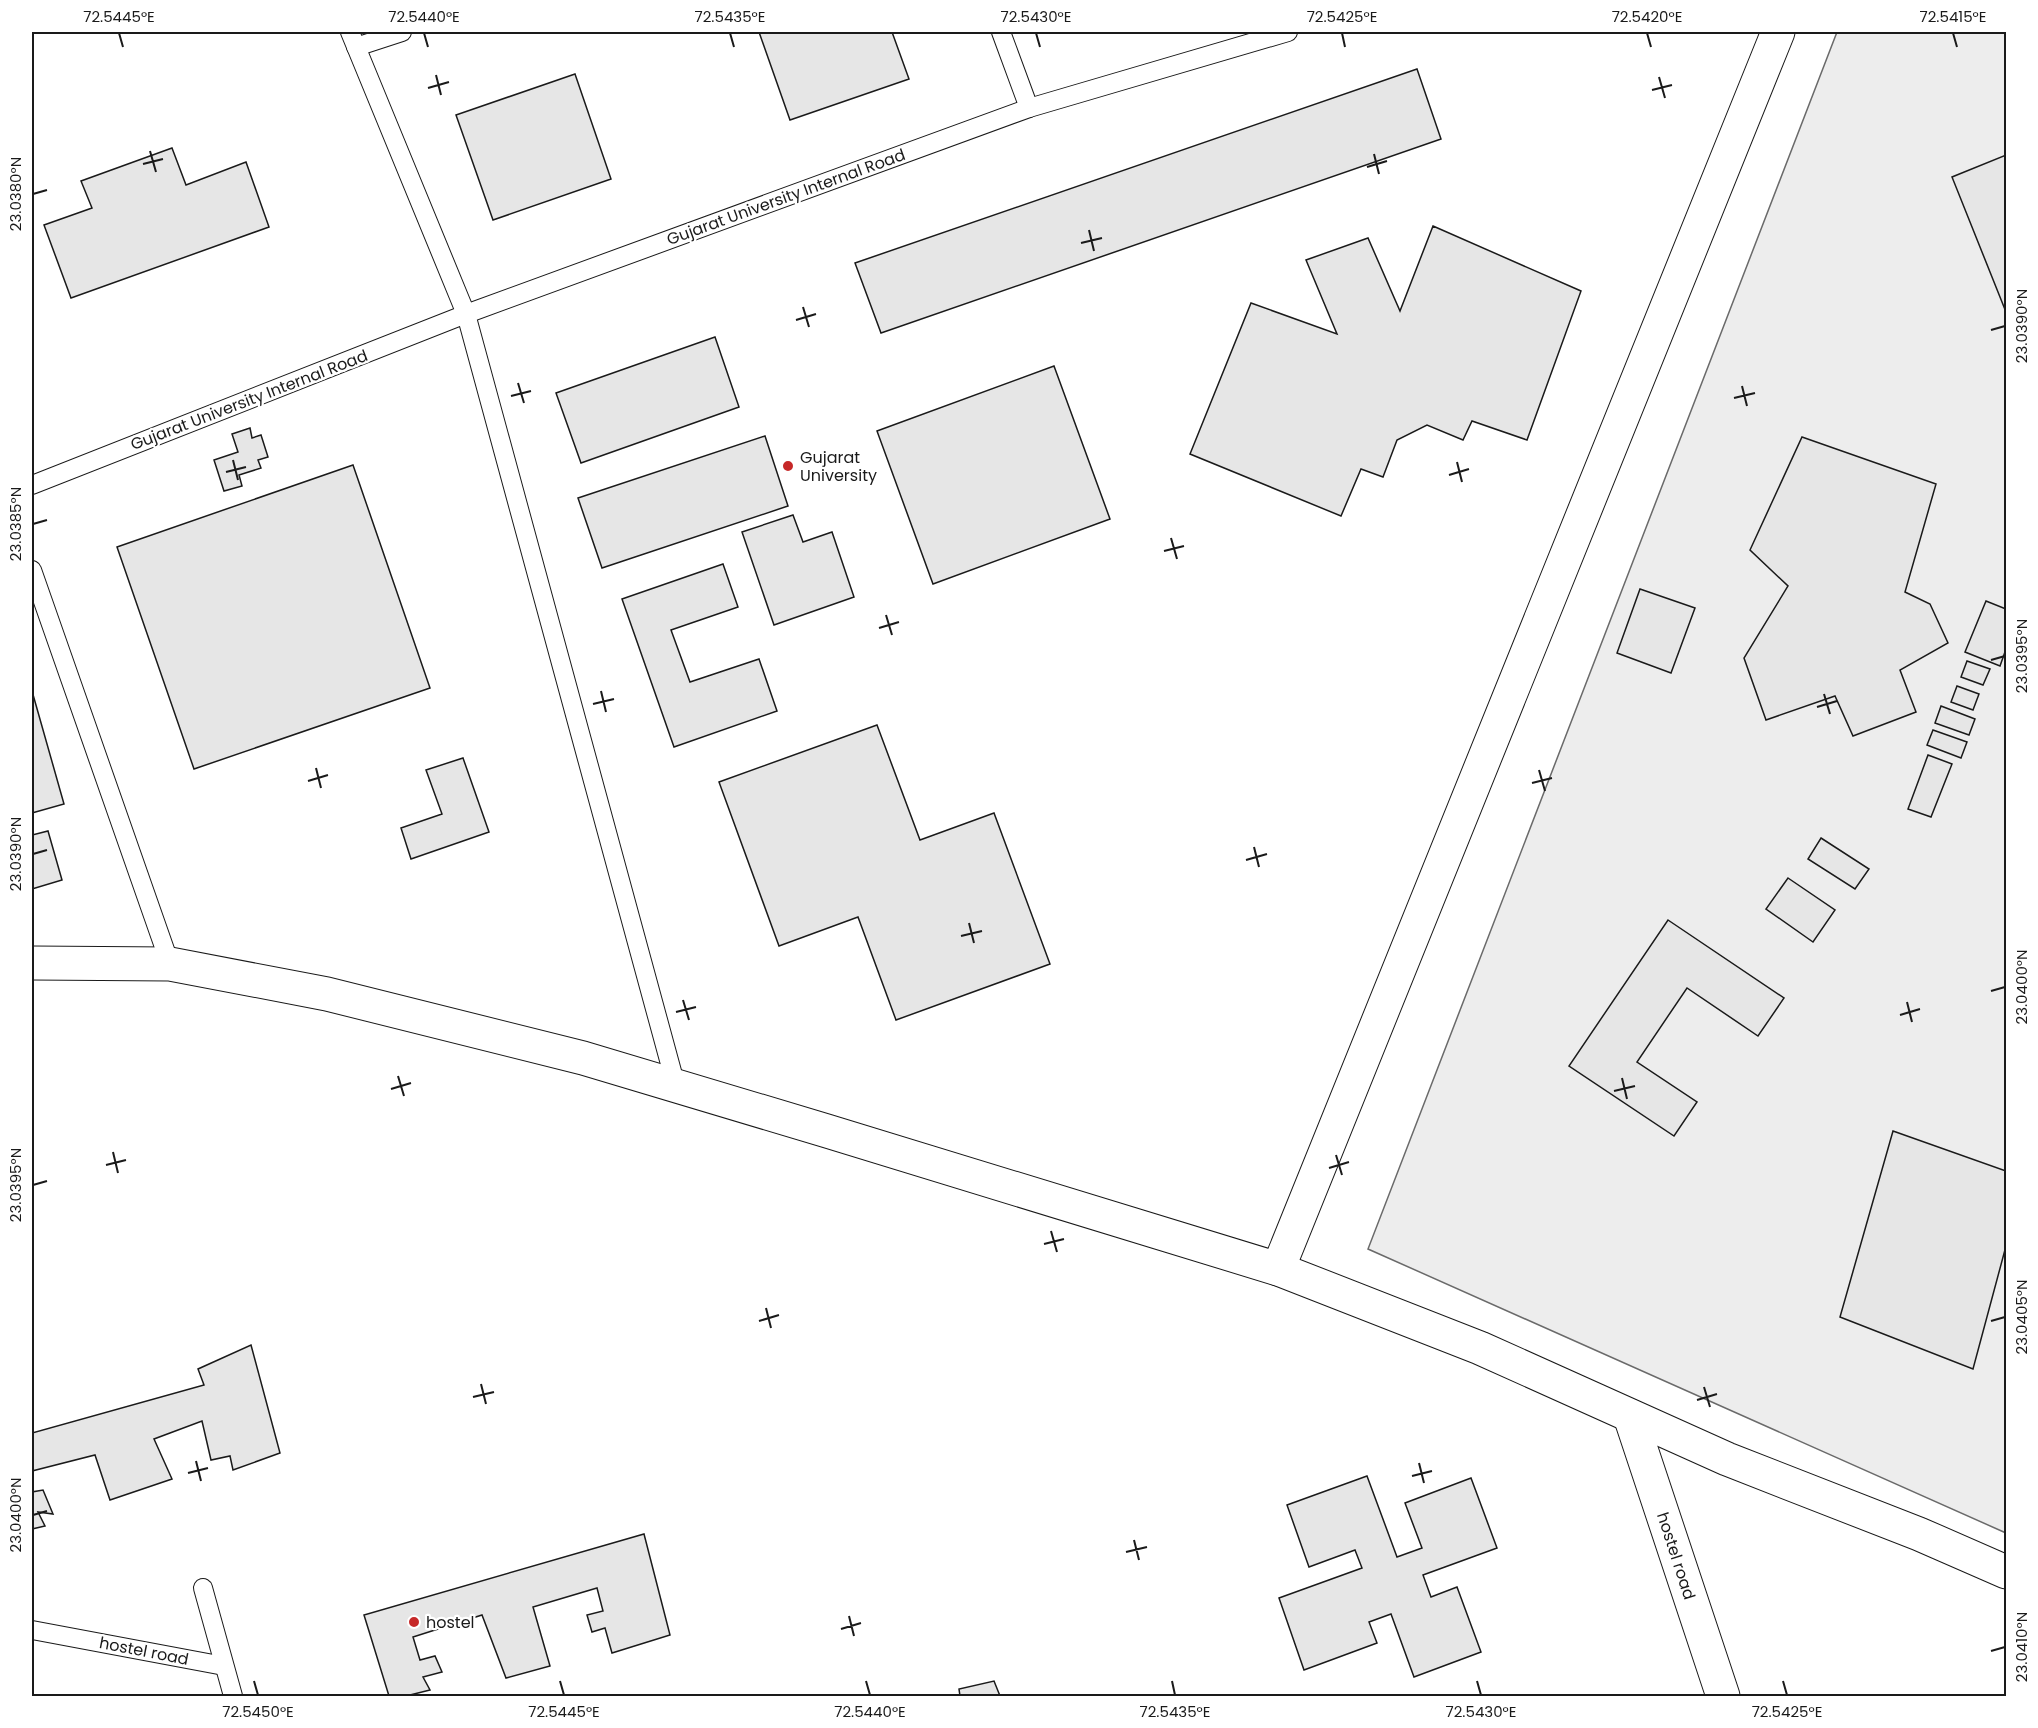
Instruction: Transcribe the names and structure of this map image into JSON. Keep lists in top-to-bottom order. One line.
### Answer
{"streets":{"street":["hostel road"],"lane":["Gujarat University Internal Road"]},"places":["Gujarat University","hostel"],"coordinates":["72.5445°E","72.5440°E","72.5435°E","72.5430°E","72.5425°E","72.5420°E","72.5415°E","23.0380°N","23.0390°N","23.0385°N","23.0395°N","23.0400°N","23.0405°N","23.0410°N","72.5450°E"]}
